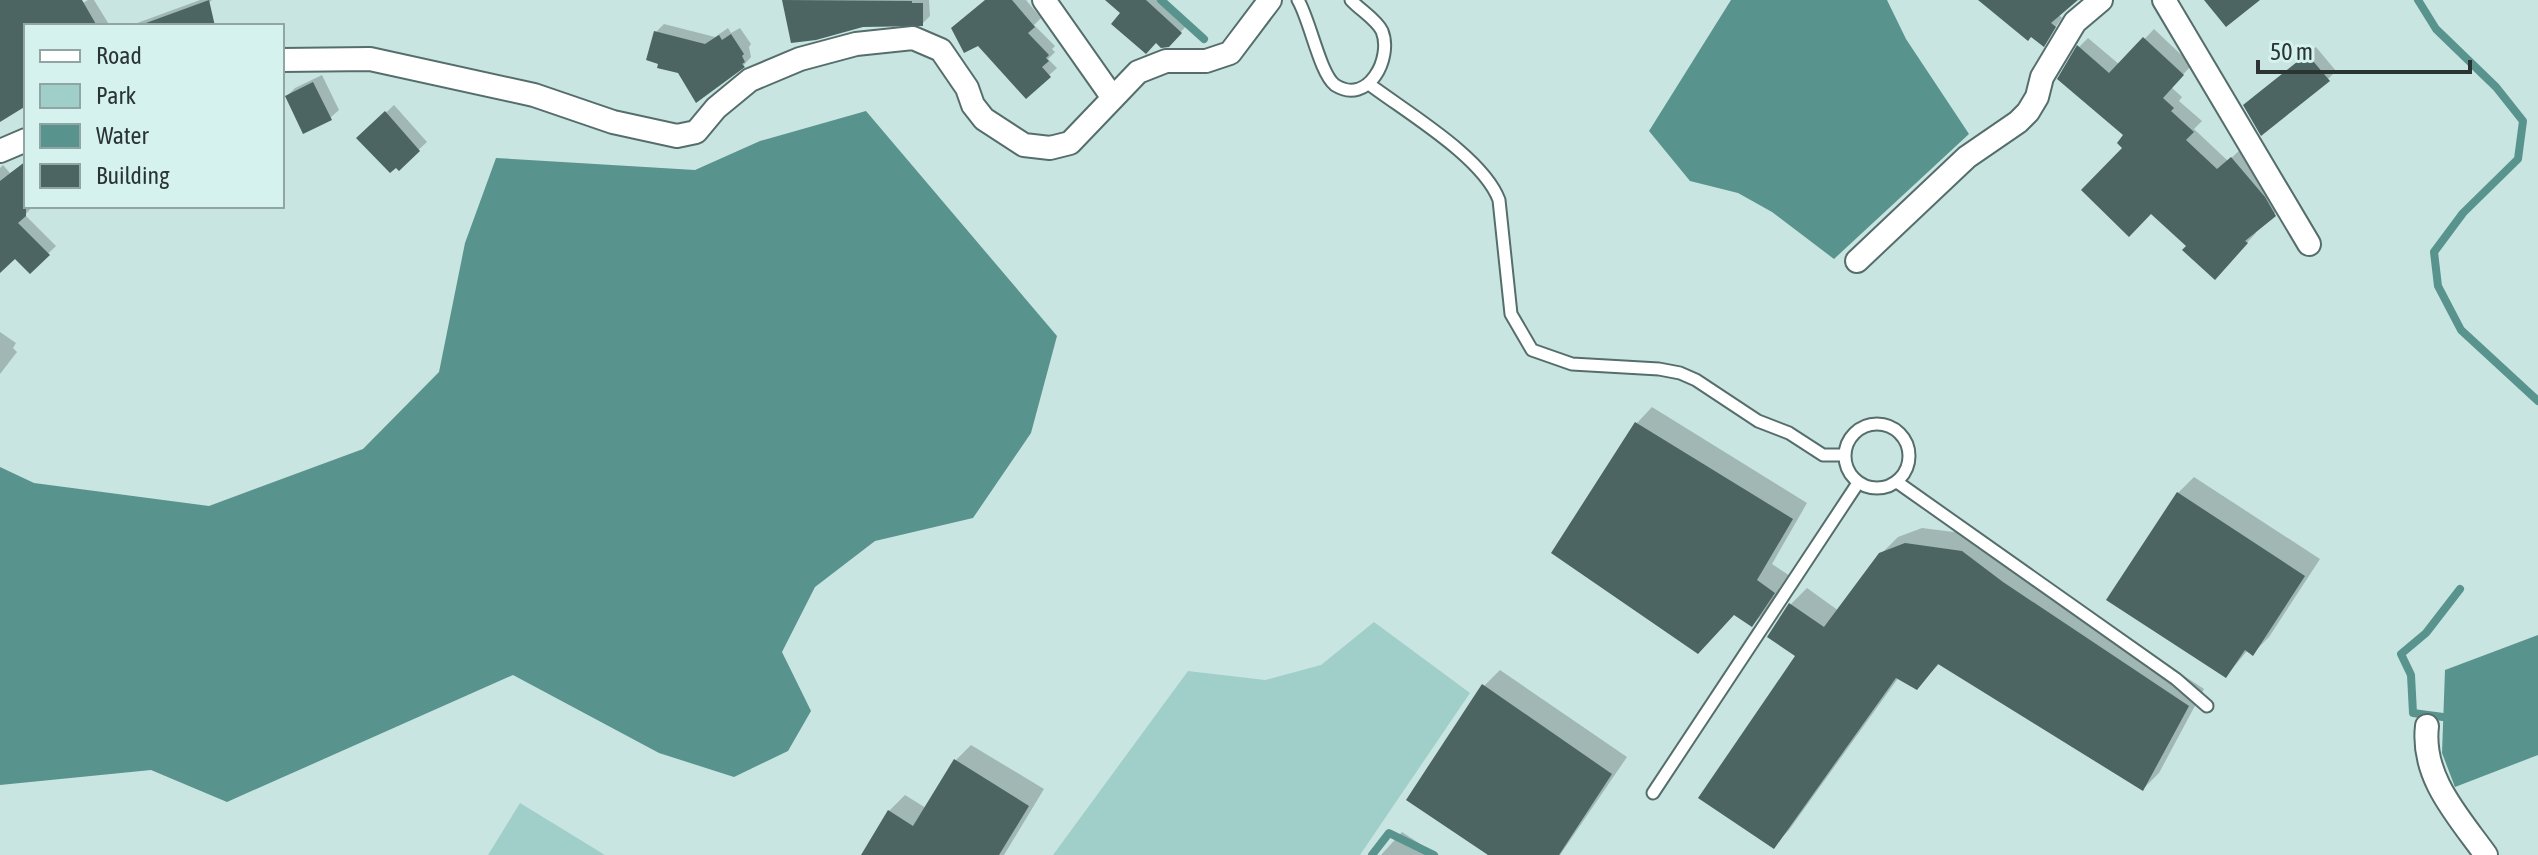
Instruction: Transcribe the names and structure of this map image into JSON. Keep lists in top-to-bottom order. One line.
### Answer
{"legend":["Road","Park","Water","Building"],"scale_bar":"50 m"}
